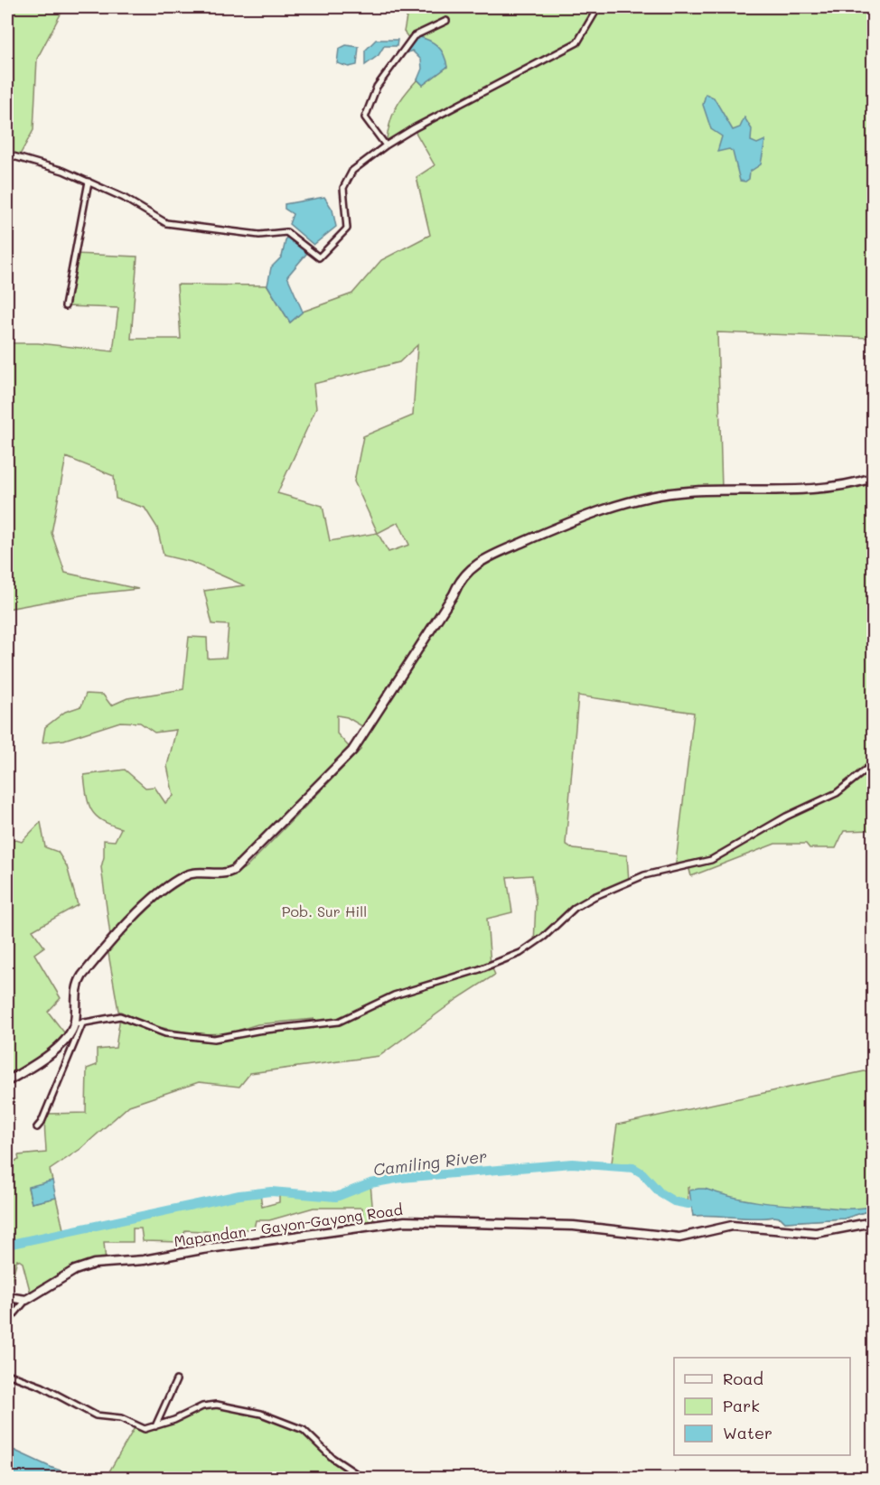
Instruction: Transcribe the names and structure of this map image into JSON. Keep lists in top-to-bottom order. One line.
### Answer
{"streets":{"main road":["Mapandan - Gayon-Gayong Road"]},"water":["Camiling River"],"parks":["Pob. Sur Hill"],"legend":["Road","Park","Water"]}
